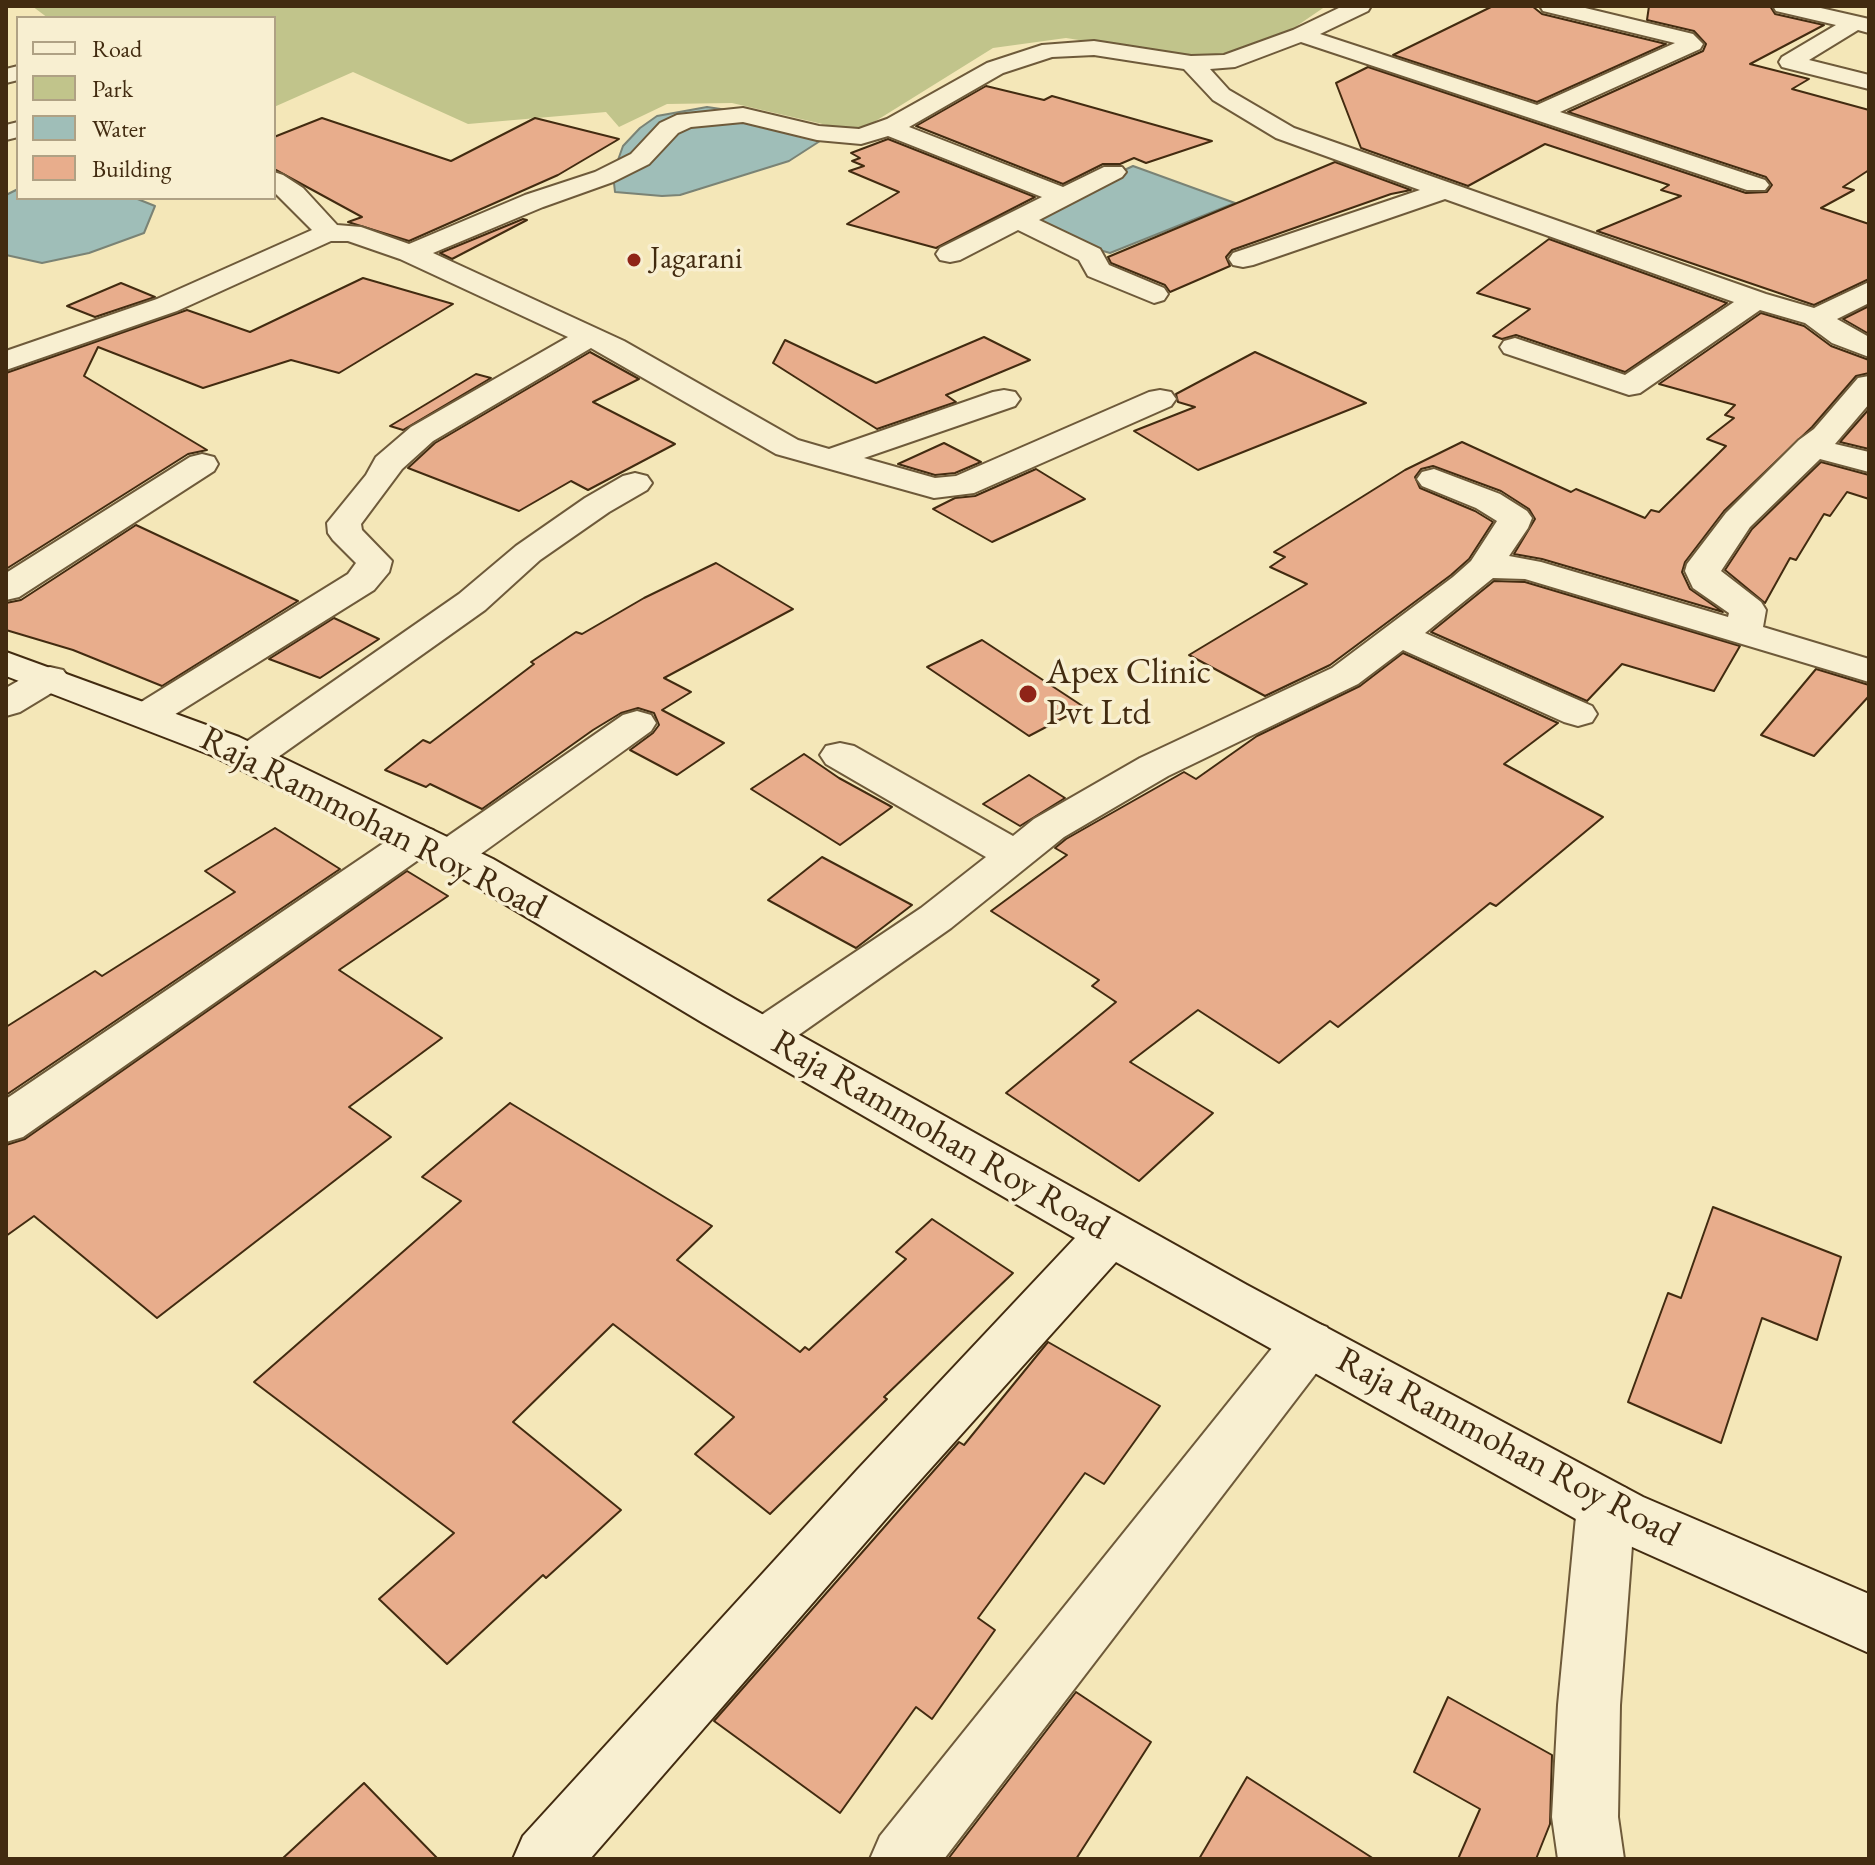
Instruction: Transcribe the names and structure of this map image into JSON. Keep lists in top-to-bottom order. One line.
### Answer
{"streets":{"street":["Raja Rammohan Roy Road"]},"places":["Jagarani","Apex Clinic Pvt Ltd"],"legend":["Road","Park","Water","Building"]}
